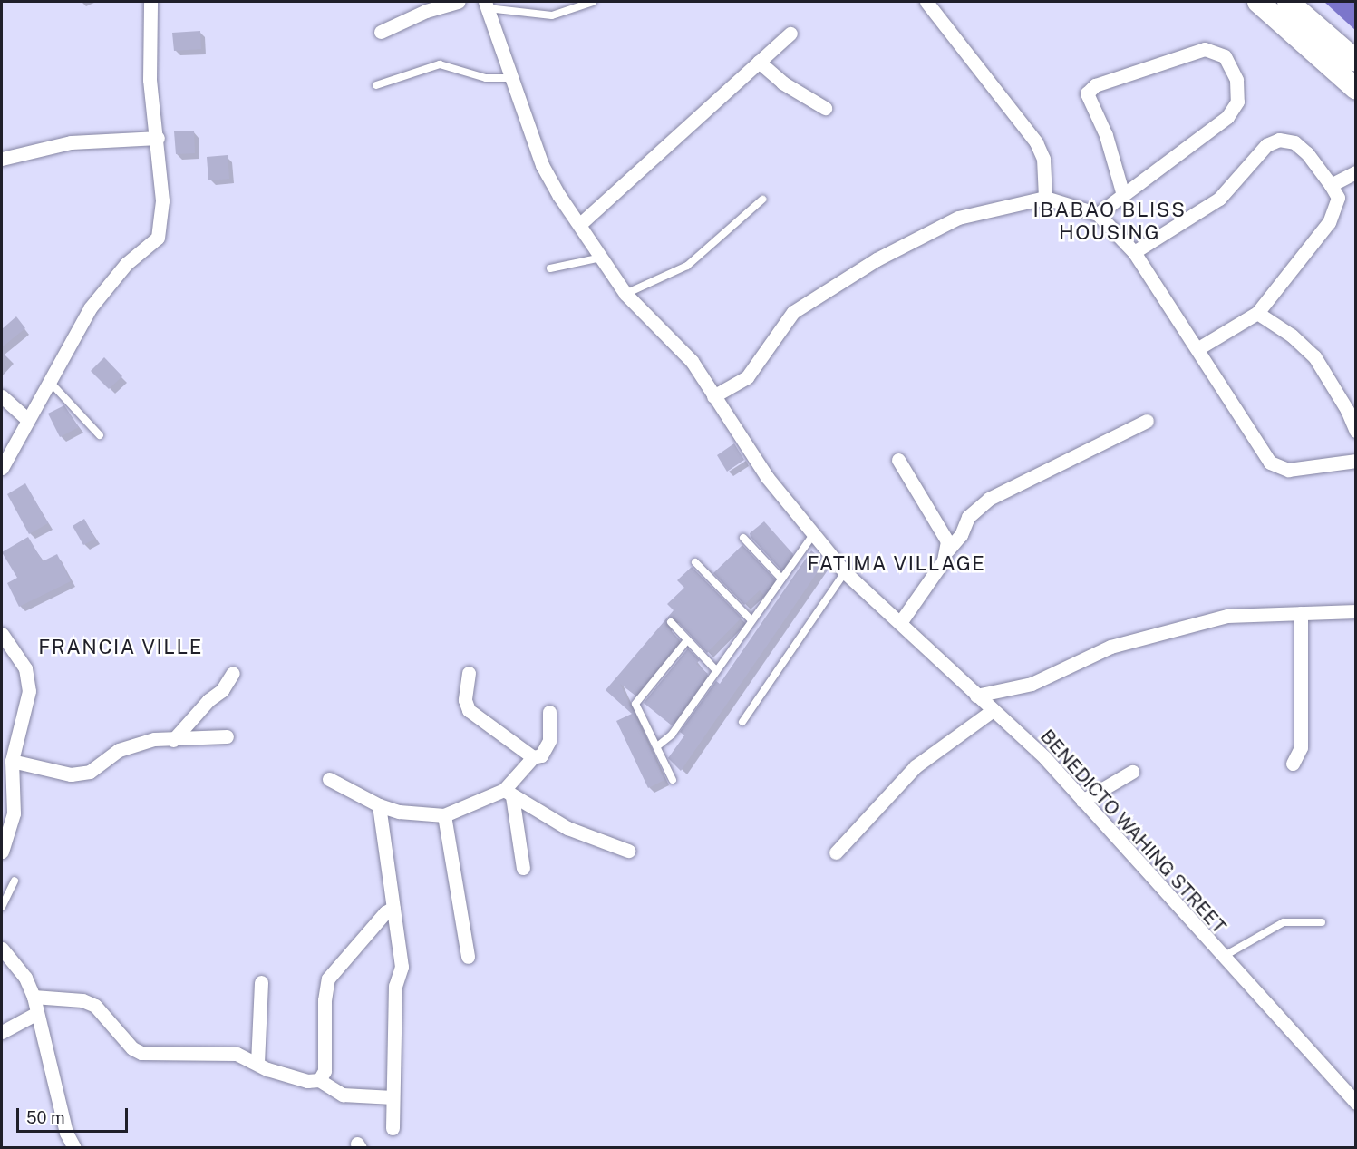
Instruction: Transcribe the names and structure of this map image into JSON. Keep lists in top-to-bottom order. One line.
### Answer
{"streets":{"street":["BENEDICTO WAHING STREET"]},"districts":["IBABAO BLISS HOUSING","FATIMA VILLAGE","FRANCIA VILLE"],"scale_bar":"50 m"}
